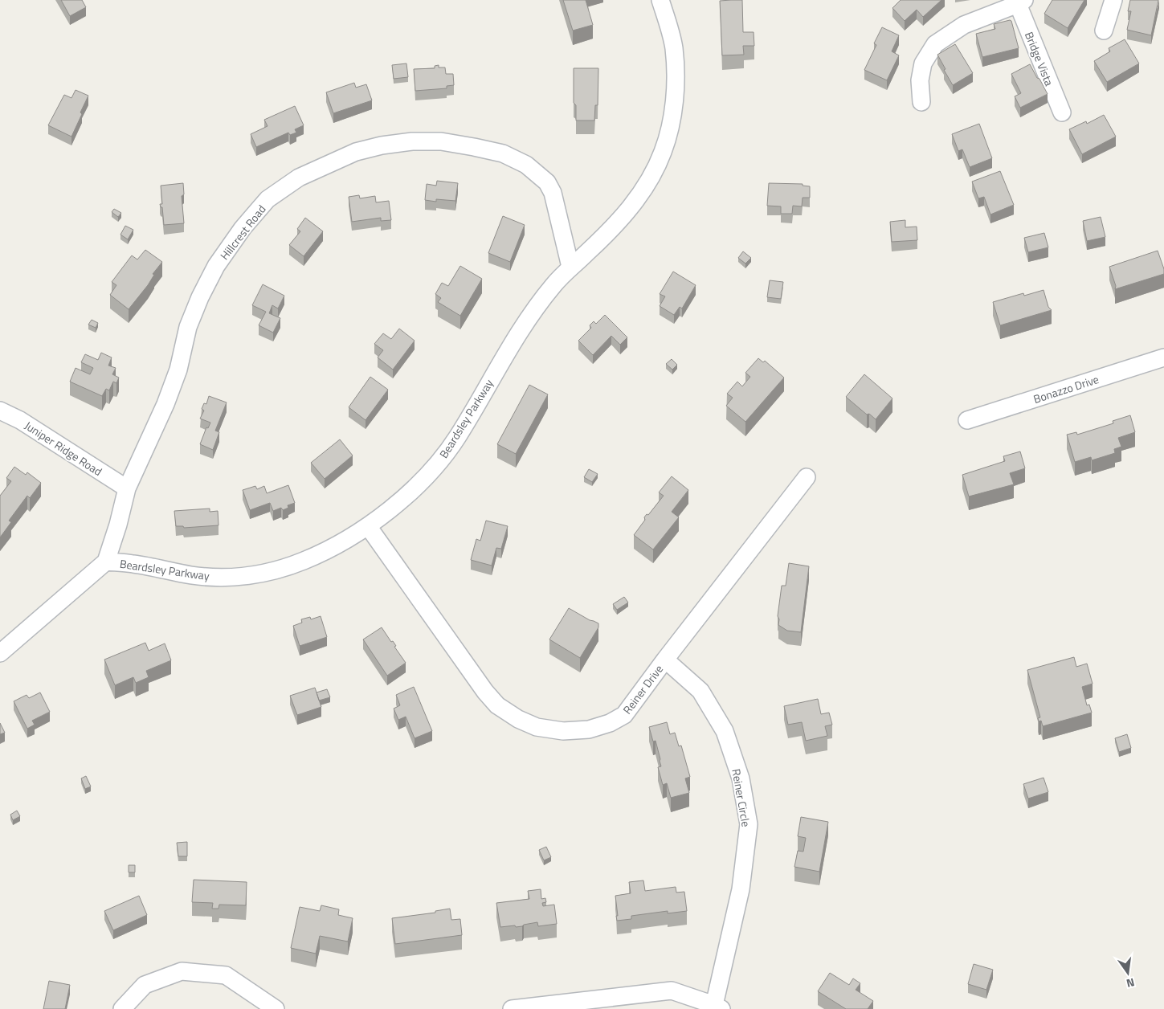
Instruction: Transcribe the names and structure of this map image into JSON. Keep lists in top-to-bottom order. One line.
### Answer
{"streets":{"street":["Bridge Vista","Hillcrest Road","Bonazzo Drive","Beardsley Parkway","Juniper Ridge Road","Reiner Drive","Reiner Circle"]},"crossings":[["Hillcrest Road","Beardsley Parkway"],["Hillcrest Road","Juniper Ridge Road"],["Beardsley Parkway","Reiner Drive"],["Reiner Drive","Reiner Circle"]],"north":"bottom"}
